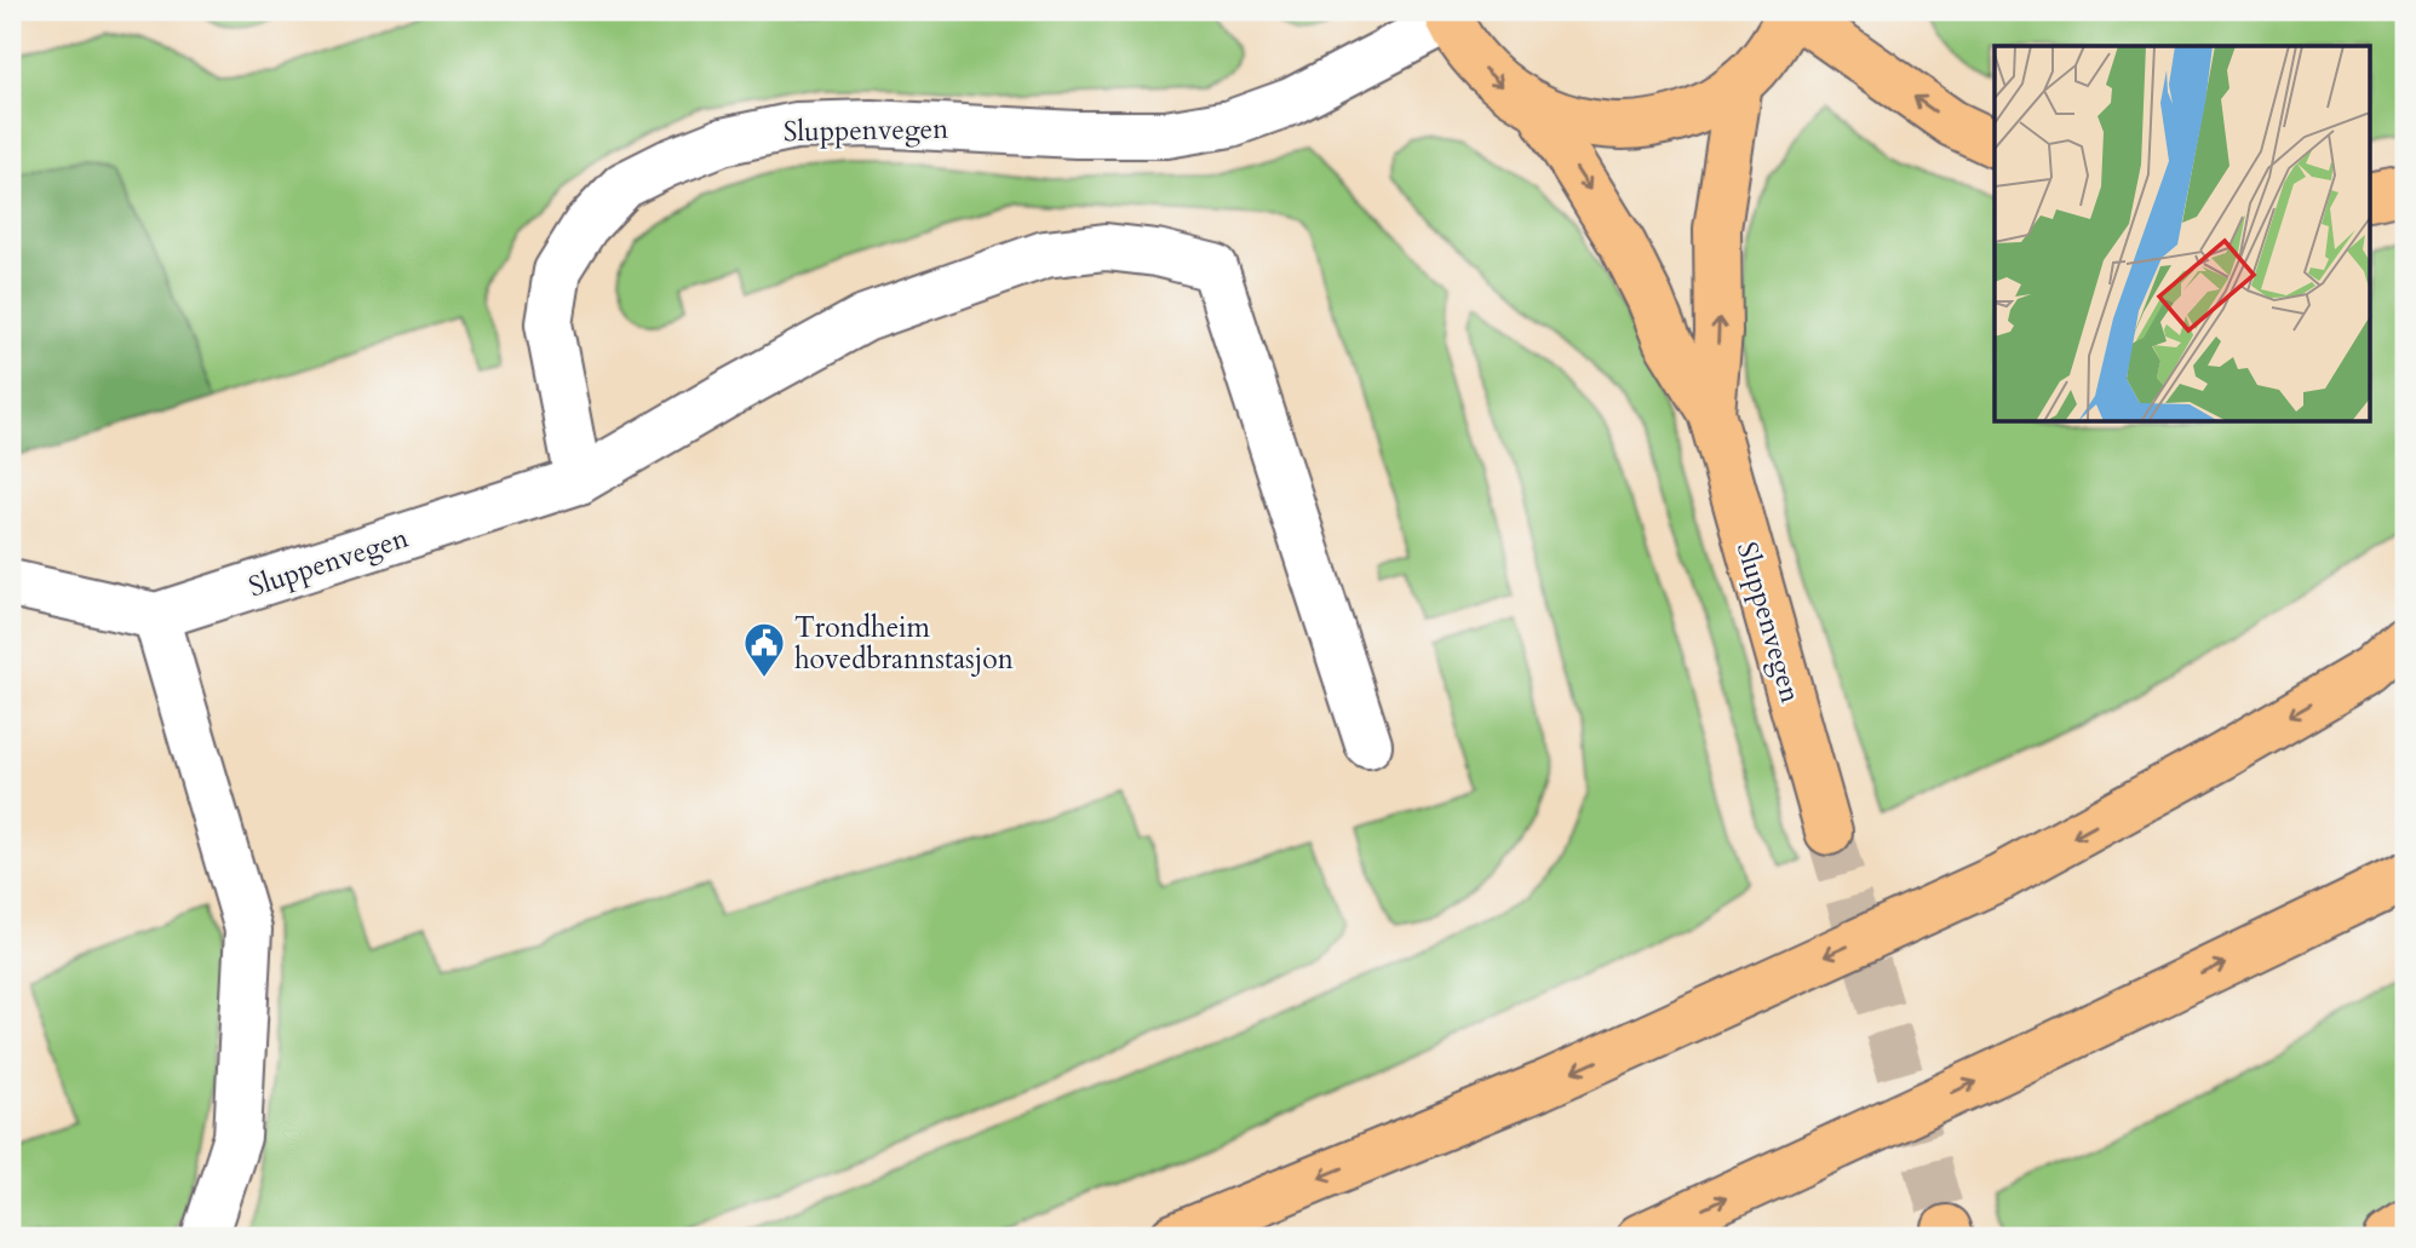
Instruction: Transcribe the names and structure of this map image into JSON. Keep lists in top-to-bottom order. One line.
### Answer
{"streets":{"highway":["Sluppenvegen"]},"places":{"public building":["Trondheim hovedbrannstasjon"]}}
